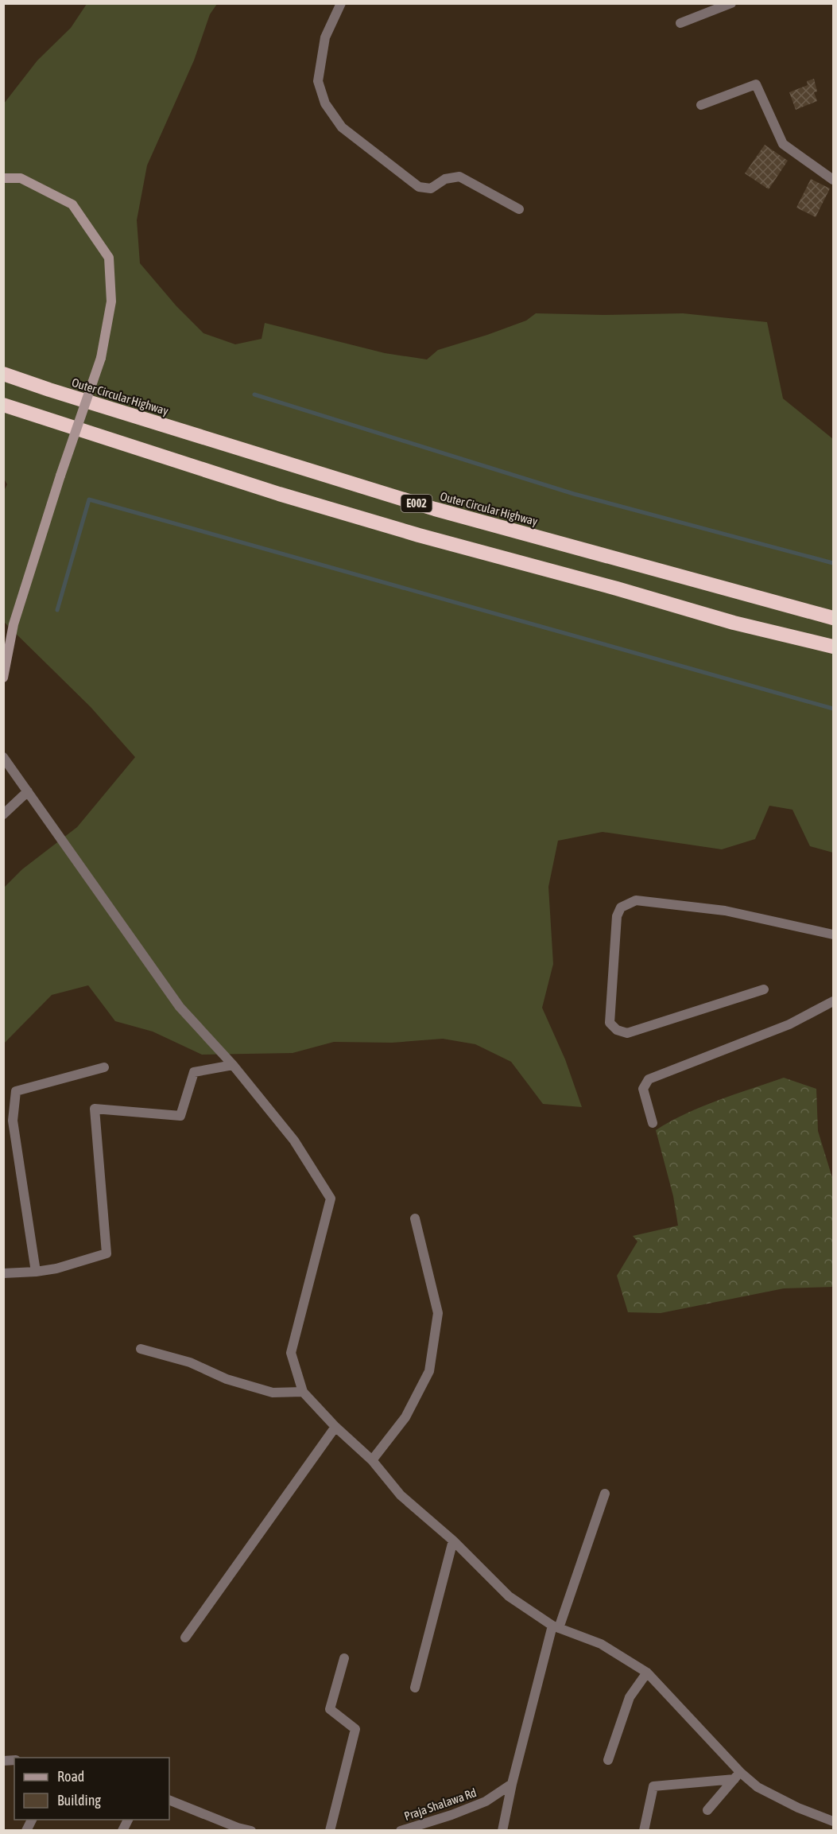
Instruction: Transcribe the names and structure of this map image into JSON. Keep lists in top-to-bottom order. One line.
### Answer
{"streets":{"highway":["Outer Circular Highway","E002"],"street":["Praja Shalawa Rd"]},"legend":["Road","Building"]}
